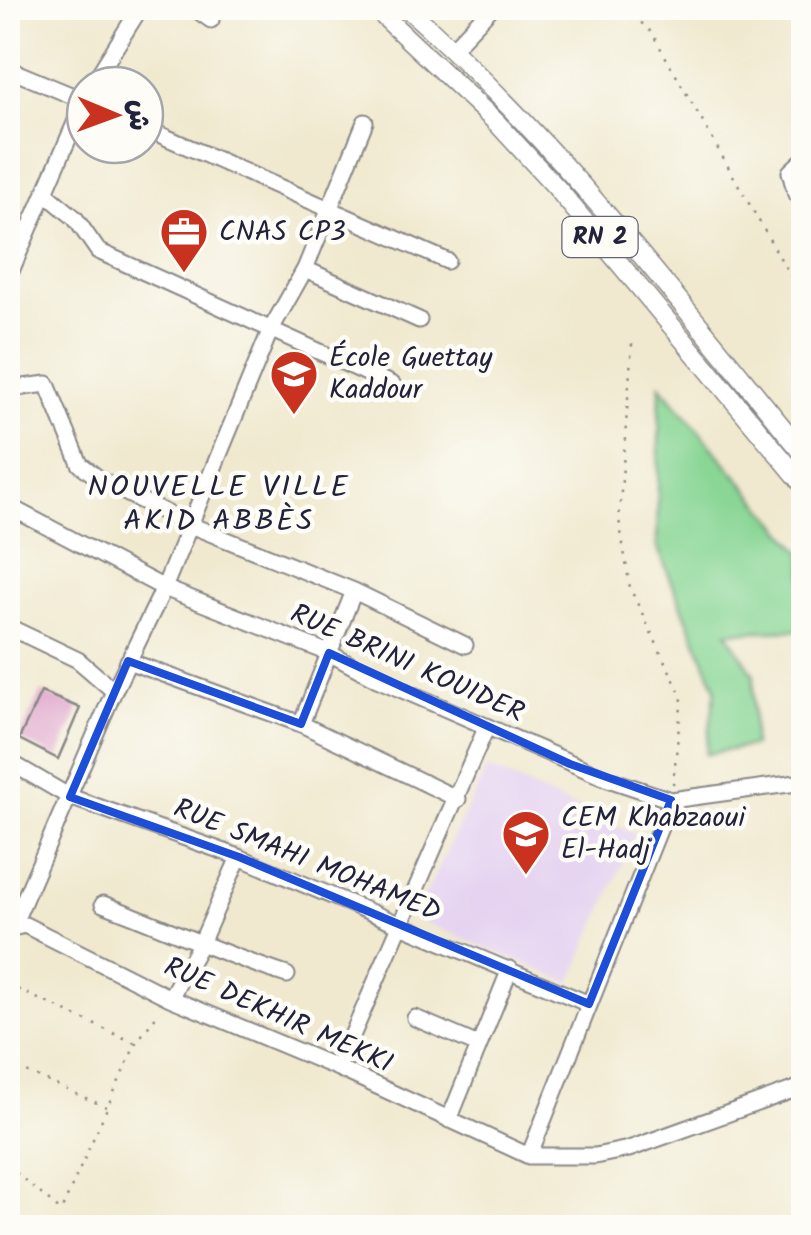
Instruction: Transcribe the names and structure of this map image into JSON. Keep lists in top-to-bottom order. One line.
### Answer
{"streets":{"main road":["RN 2"],"street":["RUE BRINI KOUIDER","RUE SMAHI MOHAMED","RUE DEKHIR MEKKI"]},"districts":["NOUVELLE VILLE AKID ABBÈS"],"places":{"office":["CNAS CP3"],"school or university":["École Guettay Kaddour","CEM Khabzaoui El-Hadj"]},"north":"right"}
